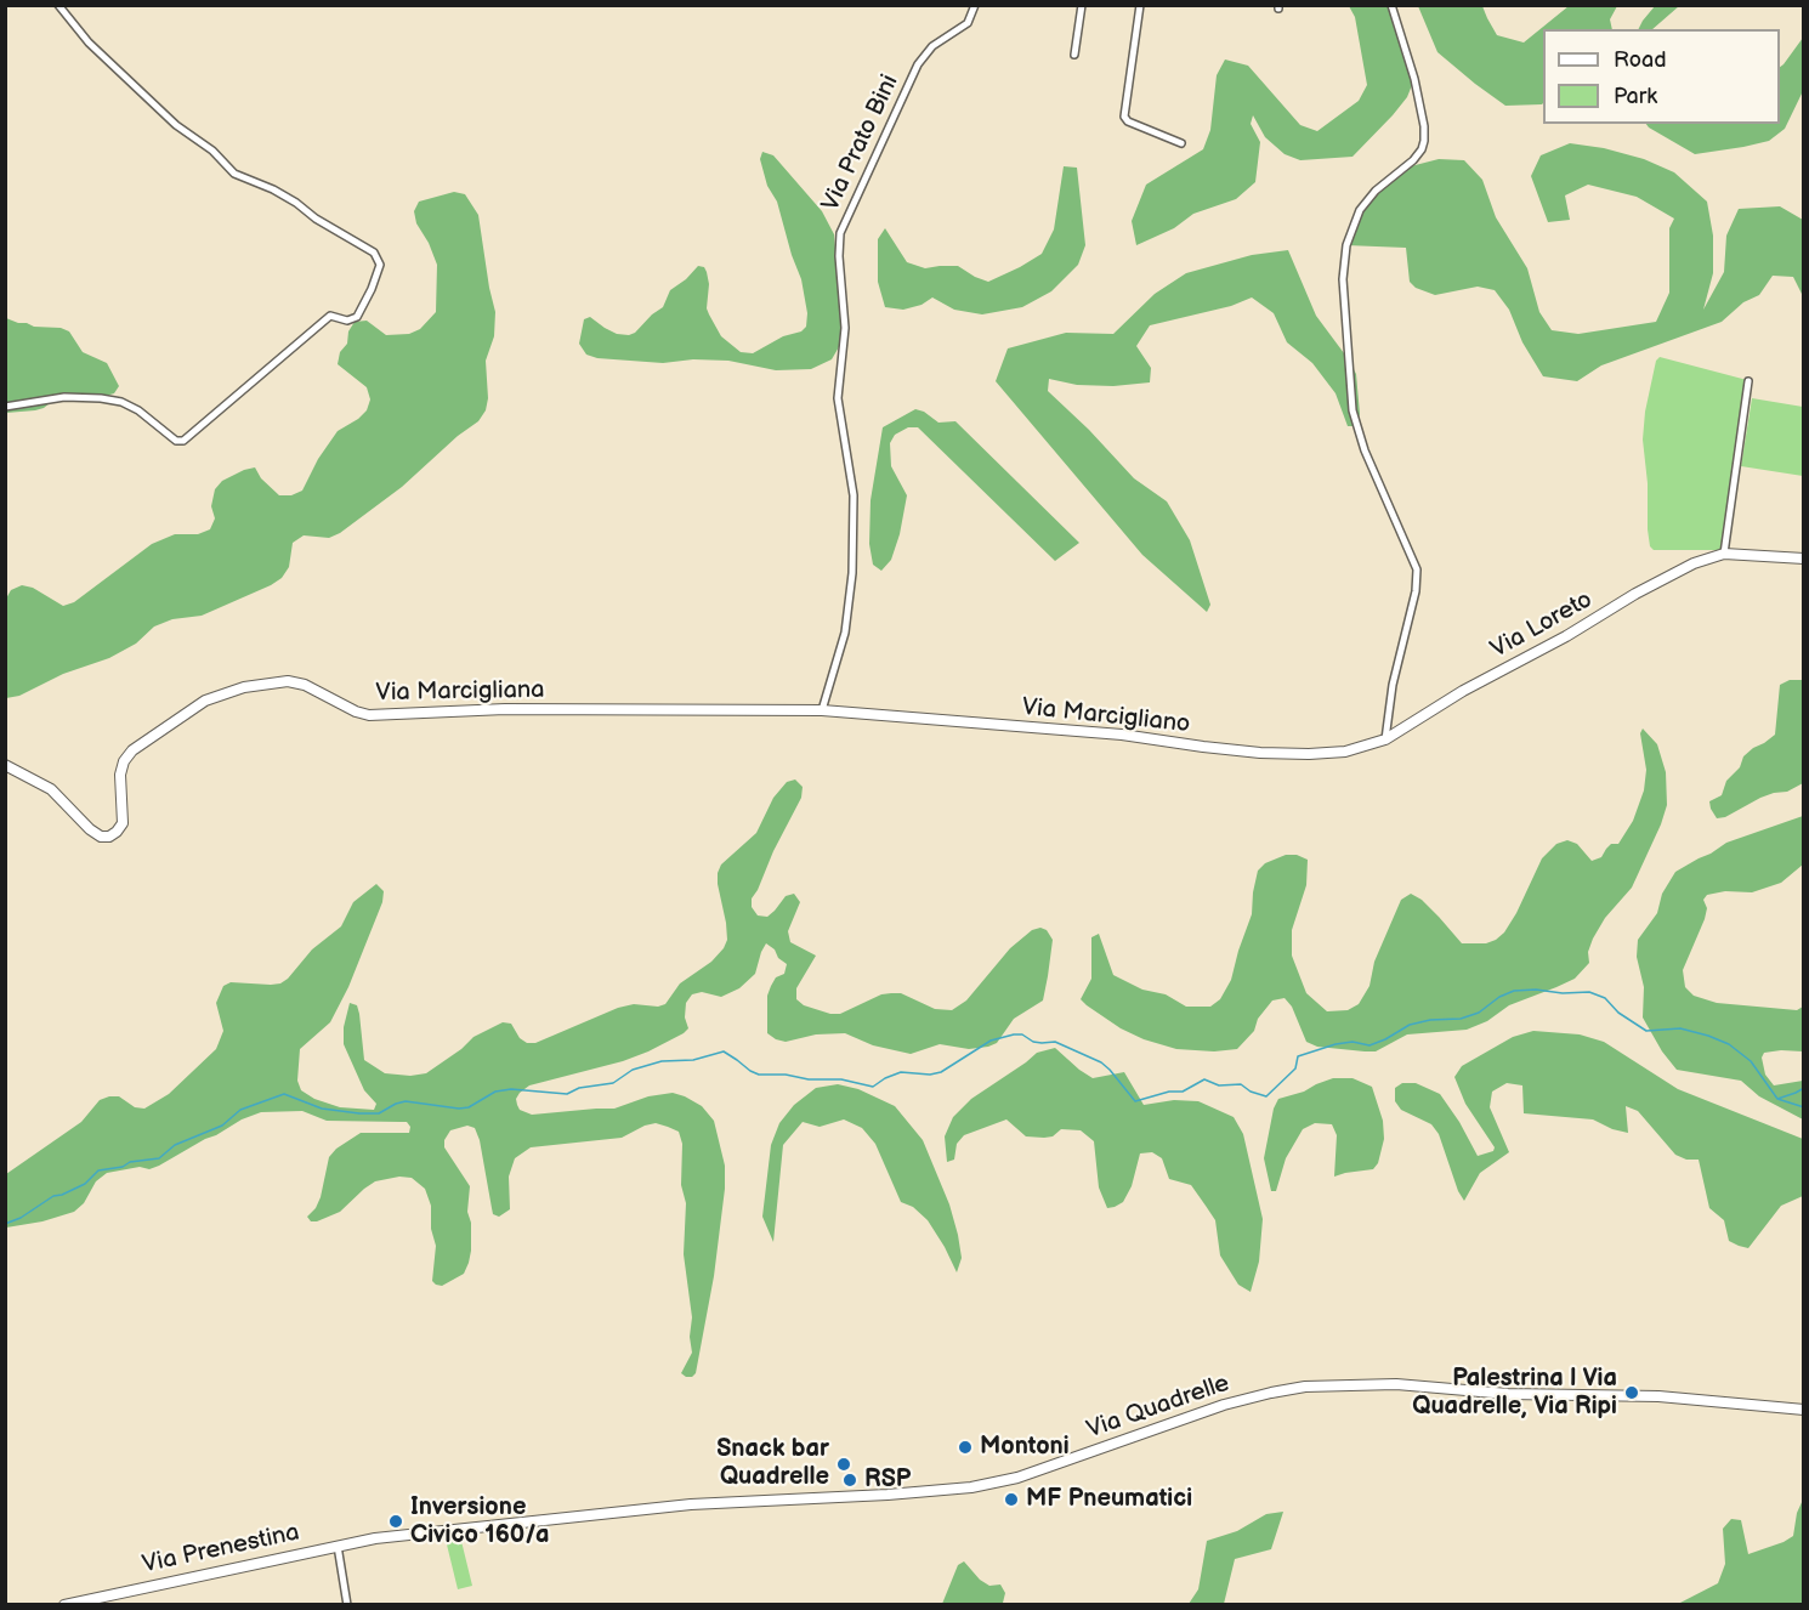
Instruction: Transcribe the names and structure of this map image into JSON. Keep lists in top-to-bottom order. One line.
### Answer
{"streets":{"street":["Via Prato Bini","Via Loreto","Via Marcigliana","Via Marcigliano","Via Quadrelle","Via Prenestina"]},"crossings":[["Via Prato Bini","Via Marcigliana"],["Via Prato Bini","Via Marcigliano"],["Via Loreto","Via Marcigliano"],["Via Marcigliana","Via Marcigliano"],["Via Quadrelle","Via Prenestina"]],"places":["Palestrina | Via Quadrelle, Via Ripi","Montoni","Snack bar Quadrelle","RSP","MF Pneumatici","Inversione Civico 160/a"],"legend":["Road","Park"]}
